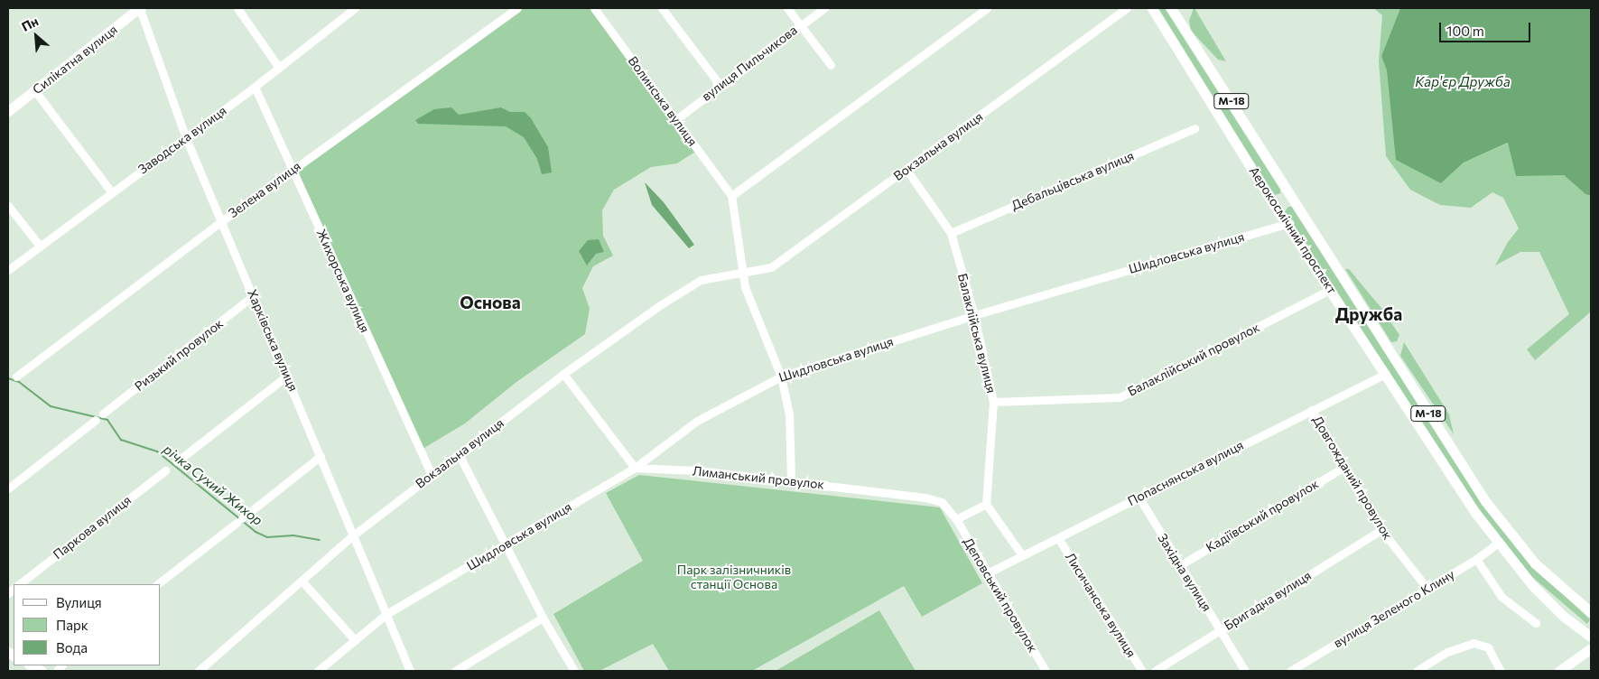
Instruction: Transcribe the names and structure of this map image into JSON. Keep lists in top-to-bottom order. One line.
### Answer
{"streets":{"main road":["Силікатна вулиця","М-18","Аерокосмічний проспект"],"street":["вулиця Пильчикова","Волинська вулиця","Заводська вулиця","Вокзальна вулиця","Дебальцівська вулиця","Зелена вулиця","Шидловська вулиця","Жихорська вулиця","Балаклійська вулиця","Харківська вулиця","Ризький провулок","Балаклійський провулок","Попаснянська вулиця","Лиманський провулок","Довгожданий провулок","Кадіївський провулок","Паркова вулиця","Західна вулиця","Деповський провулок","Бригадна вулиця","Лисичанська вулиця","вулиця Зеленого Клину"]},"crossings":[["Силікатна вулиця","Харківська вулиця"],["вулиця Пильчикова","Волинська вулиця"],["Заводська вулиця","Жихорська вулиця"],["Заводська вулиця","Харківська вулиця"],["Вокзальна вулиця","Жихорська вулиця"],["Вокзальна вулиця","Балаклійська вулиця"],["Вокзальна вулиця","Харківська вулиця"],["Дебальцівська вулиця","Балаклійська вулиця"],["Зелена вулиця","Жихорська вулиця"],["Зелена вулиця","Харківська вулиця"],["Аерокосмічний проспект","Шидловська вулиця"],["Аерокосмічний проспект","Балаклійський провулок"],["Аерокосмічний проспект","Попаснянська вулиця"],["Аерокосмічний проспект","вулиця Зеленого Клину"],["Шидловська вулиця","Балаклійська вулиця"],["Шидловська вулиця","Харківська вулиця"],["Шидловська вулиця","Лиманський провулок"],["Балаклійська вулиця","Балаклійський провулок"],["Харківська вулиця","Ризький провулок"],["Попаснянська вулиця","Довгожданий провулок"],["Попаснянська вулиця","Західна вулиця"],["Попаснянська вулиця","Деповський провулок"],["Попаснянська вулиця","Лисичанська вулиця"],["Лиманський провулок","Деповський провулок"],["Довгожданий провулок","Кадіївський провулок"],["Довгожданий провулок","Бригадна вулиця"],["Довгожданий провулок","вулиця Зеленого Клину"],["Кадіївський провулок","Західна вулиця"],["Західна вулиця","Бригадна вулиця"]],"districts":["Основа","Дружба"],"water":["Кар'єр Дружба","річка Сухий Жихор"],"parks":["Парк залізничників станції Основа"],"legend":["Вулиця","Парк","Вода"],"scale_bar":"100 m","north":"top left"}
